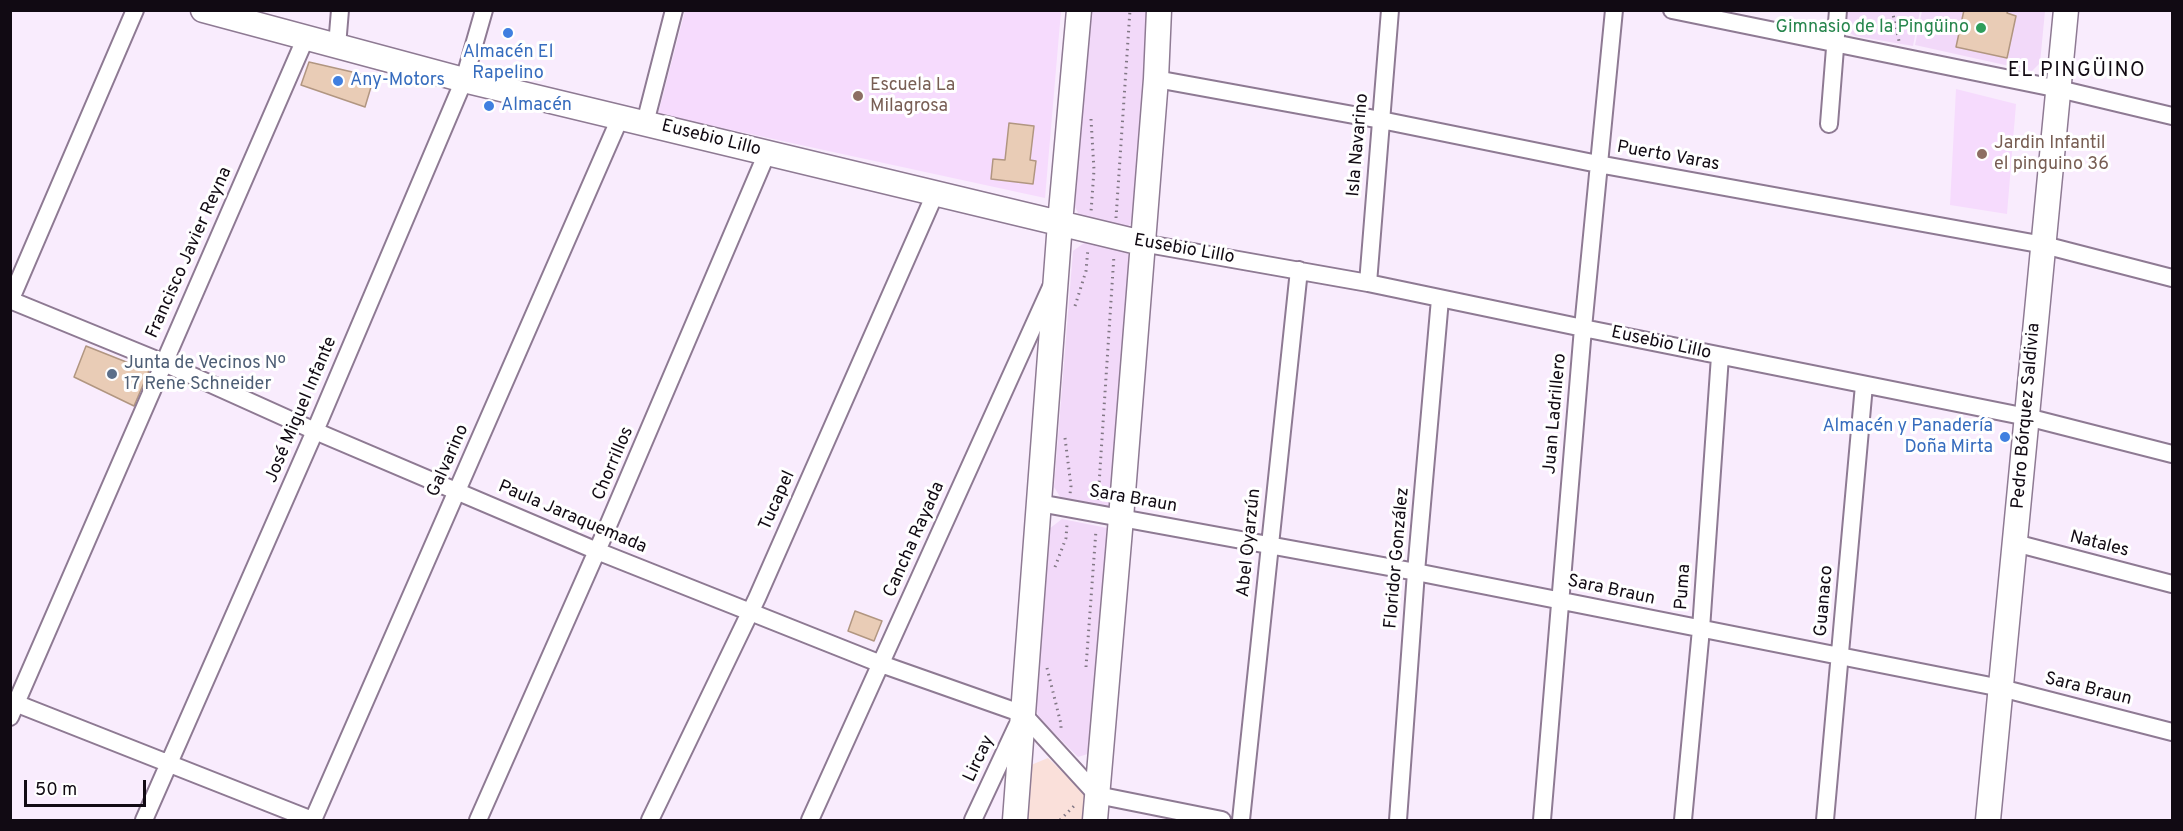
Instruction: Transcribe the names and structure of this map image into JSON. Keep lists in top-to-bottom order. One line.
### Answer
{"streets":{"street":["Eusebio Lillo","Isla Navarino","Puerto Varas","Francisco Javier Reyna","José Miguel Infante","Juan Ladrillero","Pedro Bórquez Saldivia","Galvarino","Chorrillos","Sara Braun","Tucapel","Paula Jaraquemada","Cancha Rayada","Abel Oyarzún","Natales","Floridor González","Puma","Guanaco","Lircay"]},"crossings":[["Eusebio Lillo","Isla Navarino"],["Eusebio Lillo","Francisco Javier Reyna"],["Eusebio Lillo","José Miguel Infante"],["Eusebio Lillo","Juan Ladrillero"],["Eusebio Lillo","Pedro Bórquez Saldivia"],["Eusebio Lillo","Galvarino"],["Eusebio Lillo","Chorrillos"],["Eusebio Lillo","Tucapel"],["Eusebio Lillo","Abel Oyarzún"],["Eusebio Lillo","Floridor González"],["Eusebio Lillo","Puma"],["Eusebio Lillo","Guanaco"],["Isla Navarino","Puerto Varas"],["Puerto Varas","Juan Ladrillero"],["Puerto Varas","Pedro Bórquez Saldivia"],["Francisco Javier Reyna","Paula Jaraquemada"],["José Miguel Infante","Paula Jaraquemada"],["Juan Ladrillero","Sara Braun"],["Pedro Bórquez Saldivia","Sara Braun"],["Pedro Bórquez Saldivia","Natales"],["Galvarino","Paula Jaraquemada"],["Chorrillos","Paula Jaraquemada"],["Sara Braun","Abel Oyarzún"],["Sara Braun","Floridor González"],["Sara Braun","Puma"],["Sara Braun","Guanaco"],["Tucapel","Paula Jaraquemada"],["Paula Jaraquemada","Cancha Rayada"],["Paula Jaraquemada","Lircay"]],"districts":["EL PINGÜINO"],"places":["Gimnasio de la Pingüino","Almacén El Rapelino","Any-Motors","Escuela La Milagrosa","Almacén","Jardin Infantil el pinguino 36","Junta de Vecinos Nº 17 Rene Schneider","Almacén y Panadería Doña Mirta"],"scale_bar":"50 m"}
